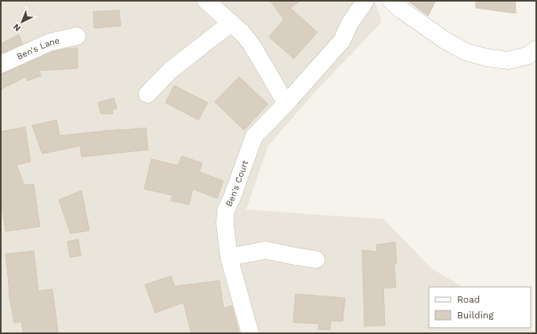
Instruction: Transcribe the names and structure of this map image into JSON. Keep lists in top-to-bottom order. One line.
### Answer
{"streets":{"street":["Ben's Lane","Ben's Court"]},"legend":["Road","Building"],"north":"bottom left"}
